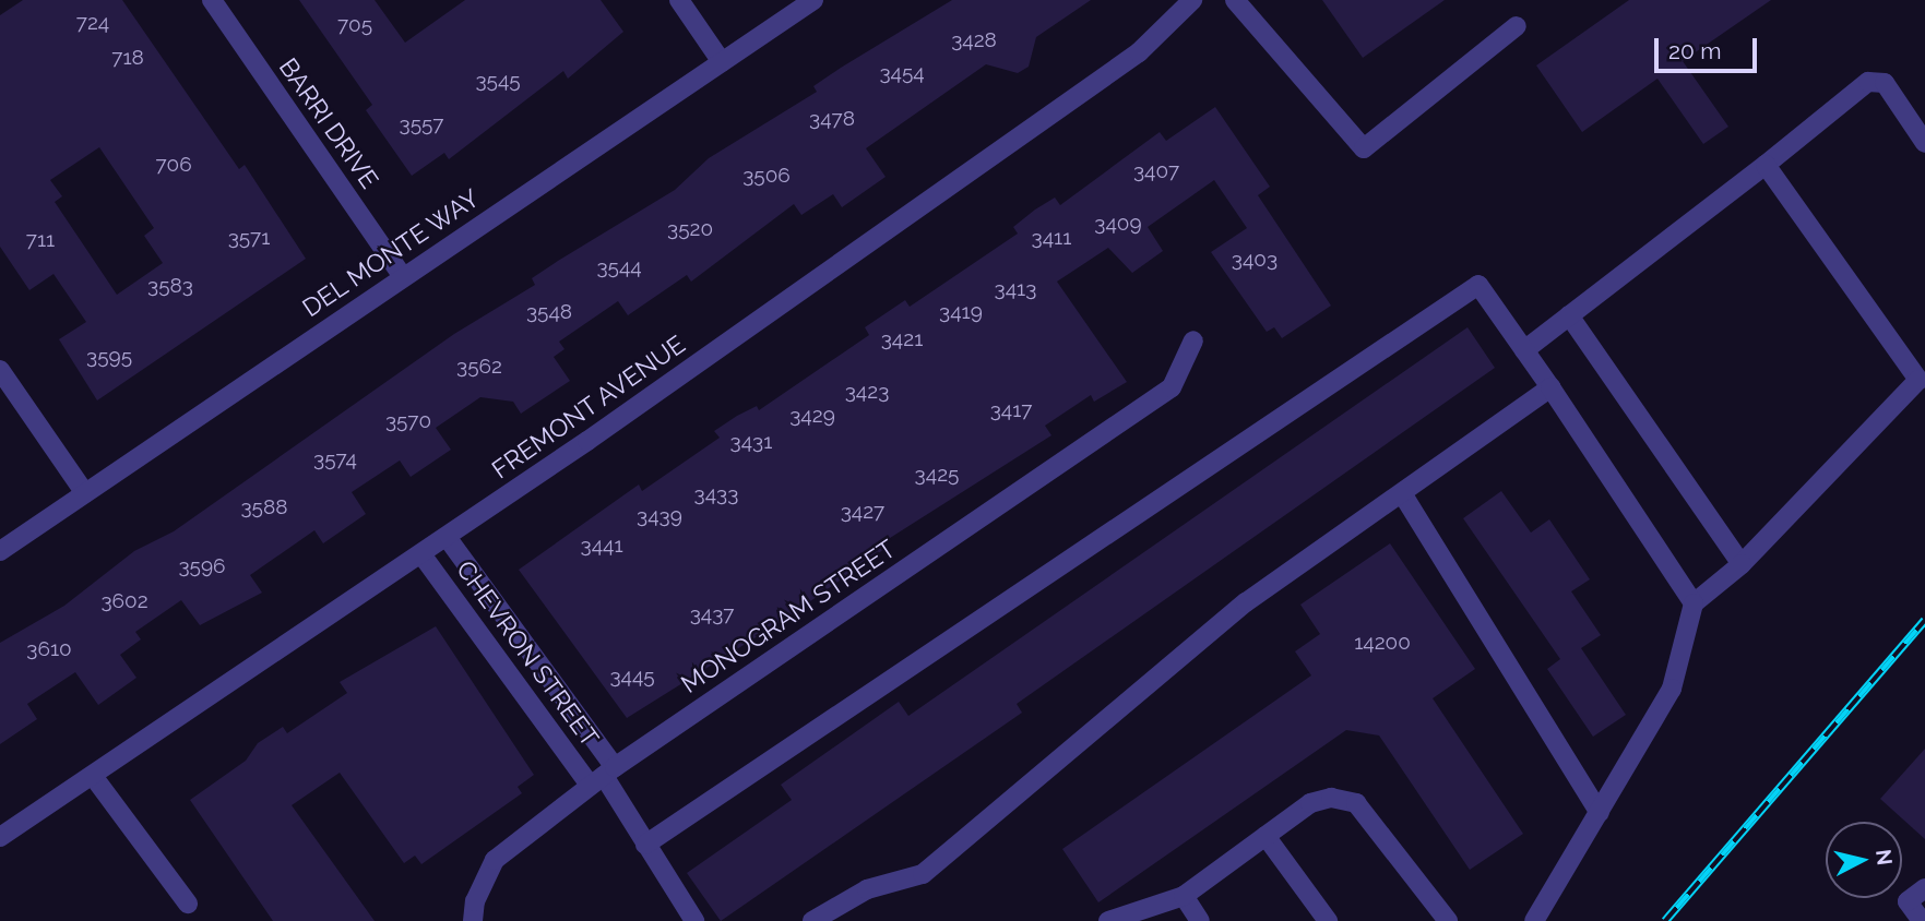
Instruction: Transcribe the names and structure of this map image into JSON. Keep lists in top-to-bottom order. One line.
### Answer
{"streets":{"street":["BARRI DRIVE","DEL MONTE WAY","FREMONT AVENUE","MONOGRAM STREET","CHEVRON STREET"]},"crossings":[["BARRI DRIVE","DEL MONTE WAY"],["FREMONT AVENUE","CHEVRON STREET"],["MONOGRAM STREET","CHEVRON STREET"]],"house_numbers":["724","705","3428","718","3454","3545","3478","3557","706","3407","3506","3409","3520","3571","3411","711","3403","3544","3583","3413","3548","3419","3421","3595","3562","3423","3417","3429","3570","3431","3574","3425","3433","3588","3427","3439","3441","3596","3602","3437","14200","3610","3445"],"scale_bar":"20 m","north":"right"}
